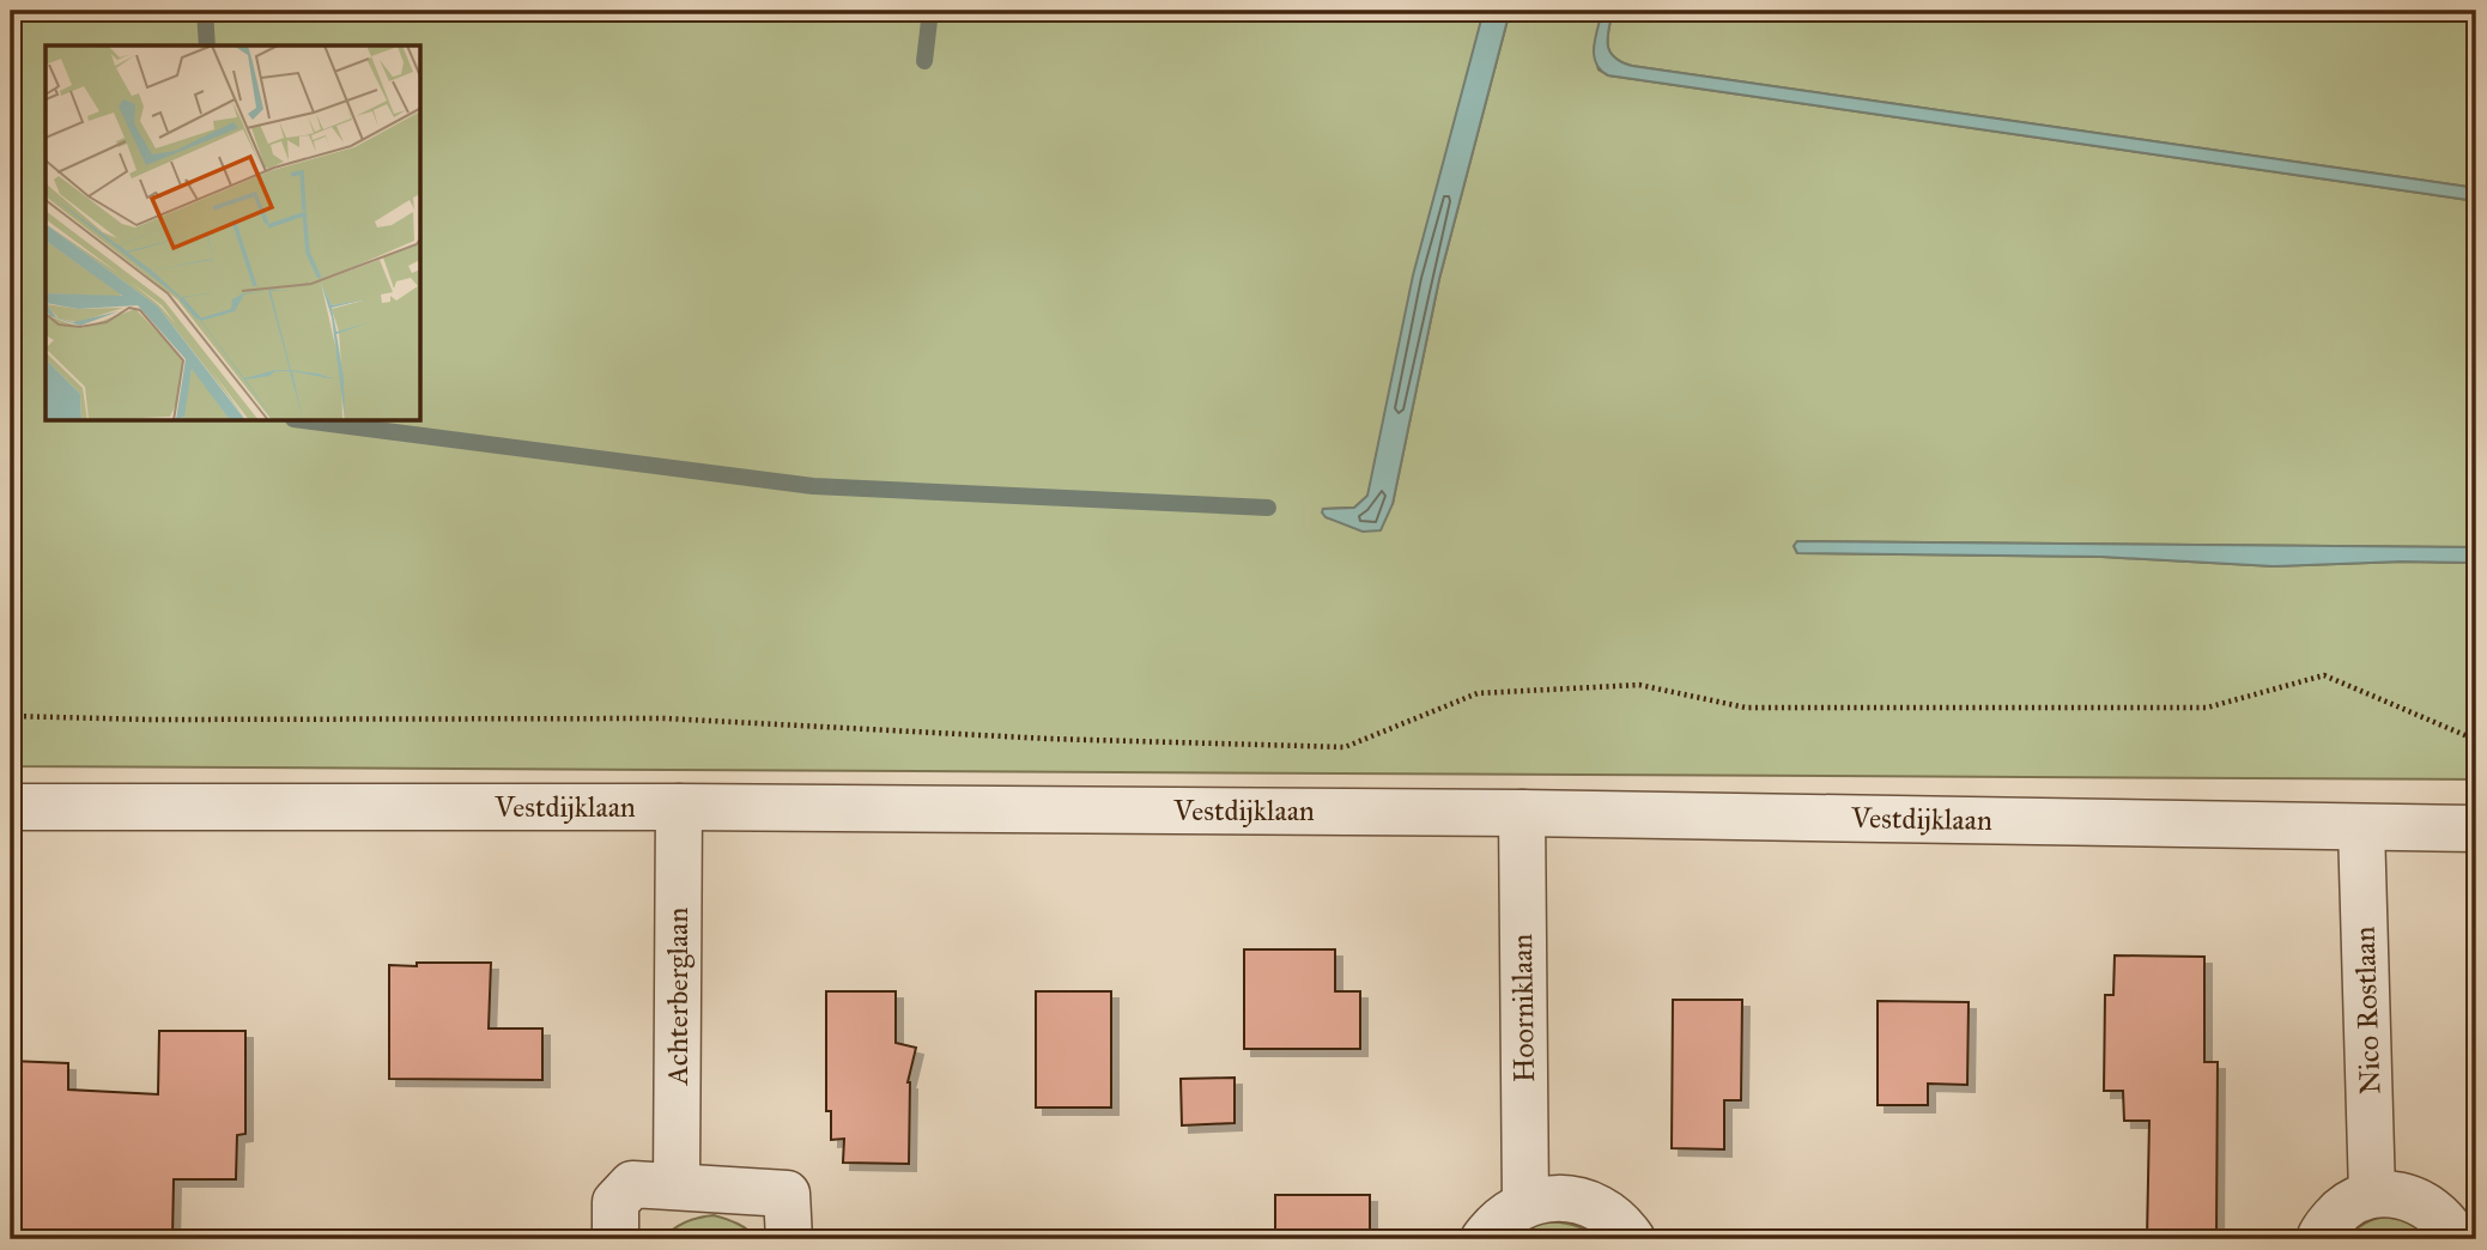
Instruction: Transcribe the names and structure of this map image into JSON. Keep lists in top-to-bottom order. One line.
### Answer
{"streets":{"street":["Vestdijklaan","Achterberglaan","Hoorniklaan","Nico Rostlaan"]},"crossings":[["Vestdijklaan","Achterberglaan"],["Vestdijklaan","Hoorniklaan"],["Vestdijklaan","Nico Rostlaan"]]}
